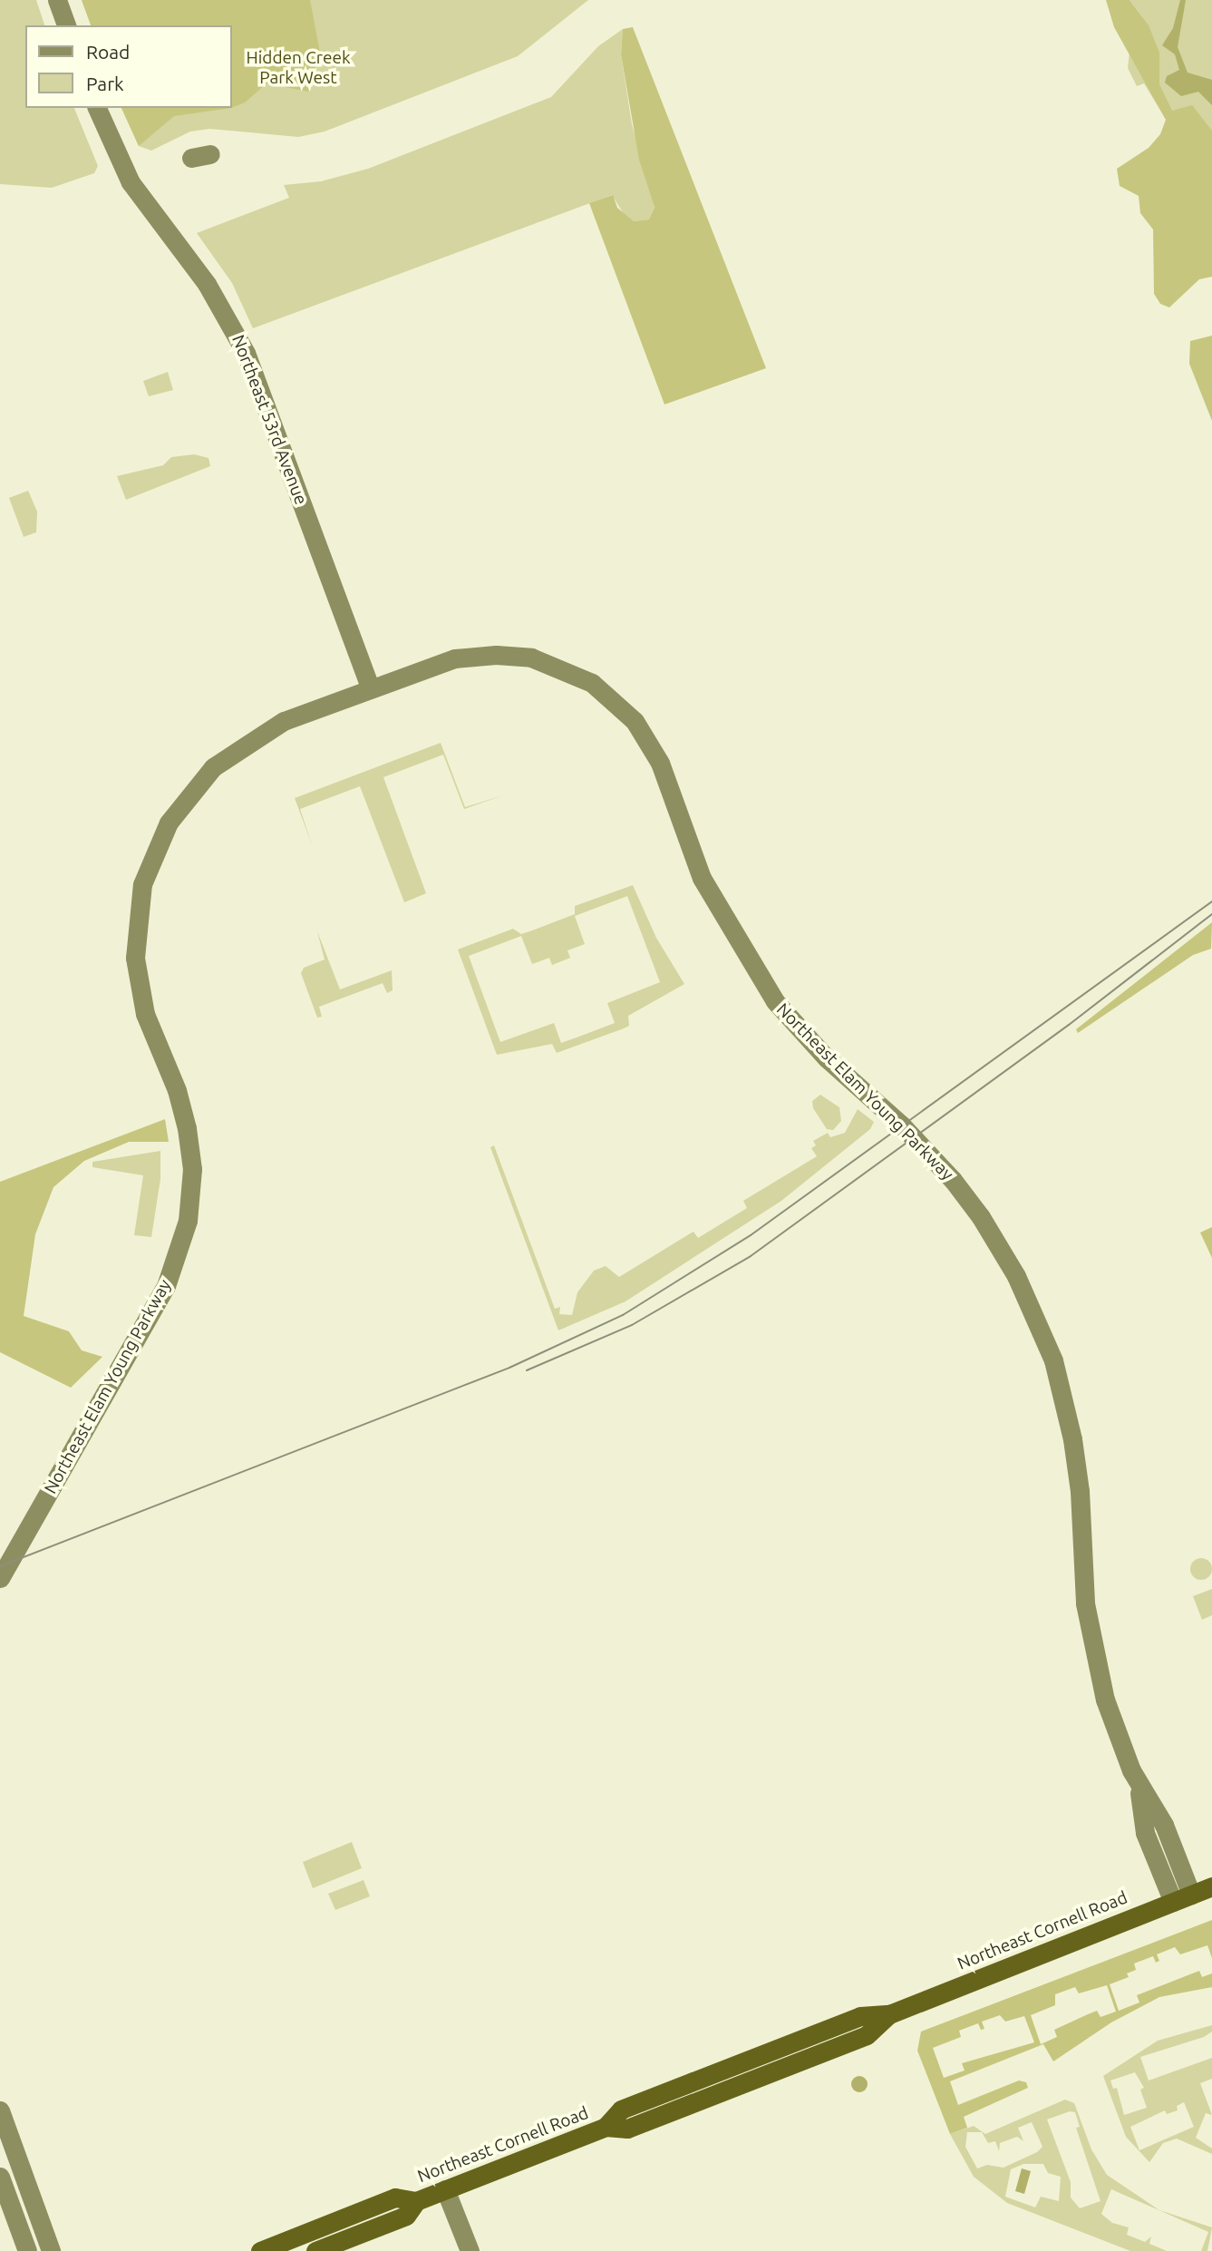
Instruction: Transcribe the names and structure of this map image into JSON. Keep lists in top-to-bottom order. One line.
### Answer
{"streets":{"highway":["Northeast Cornell Road"],"street":["Northeast 53rd Avenue","Northeast Elam Young Parkway"]},"crossings":[["Northeast 53rd Avenue","Northeast Elam Young Parkway"]],"parks":["Hidden Creek Park West"],"legend":["Road","Park"]}
